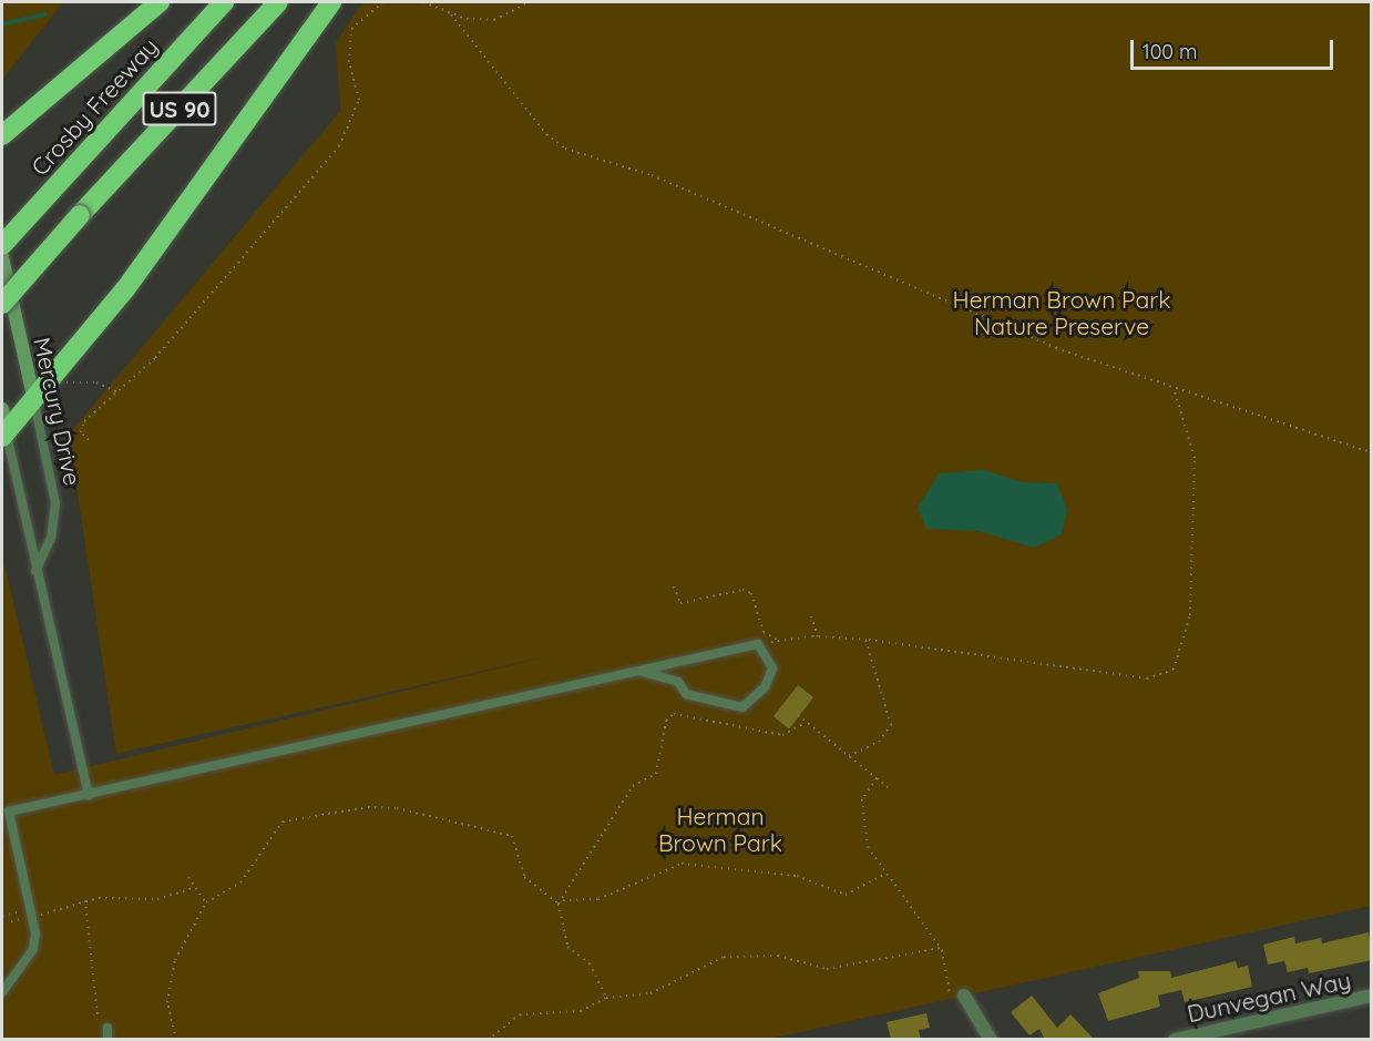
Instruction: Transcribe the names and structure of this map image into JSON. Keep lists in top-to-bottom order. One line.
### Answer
{"streets":{"highway":["Crosby Freeway","US 90"],"street":["Mercury Drive","Dunvegan Way"]},"parks":["Herman Brown Park Nature Preserve","Herman Brown Park"],"scale_bar":"100 m"}
